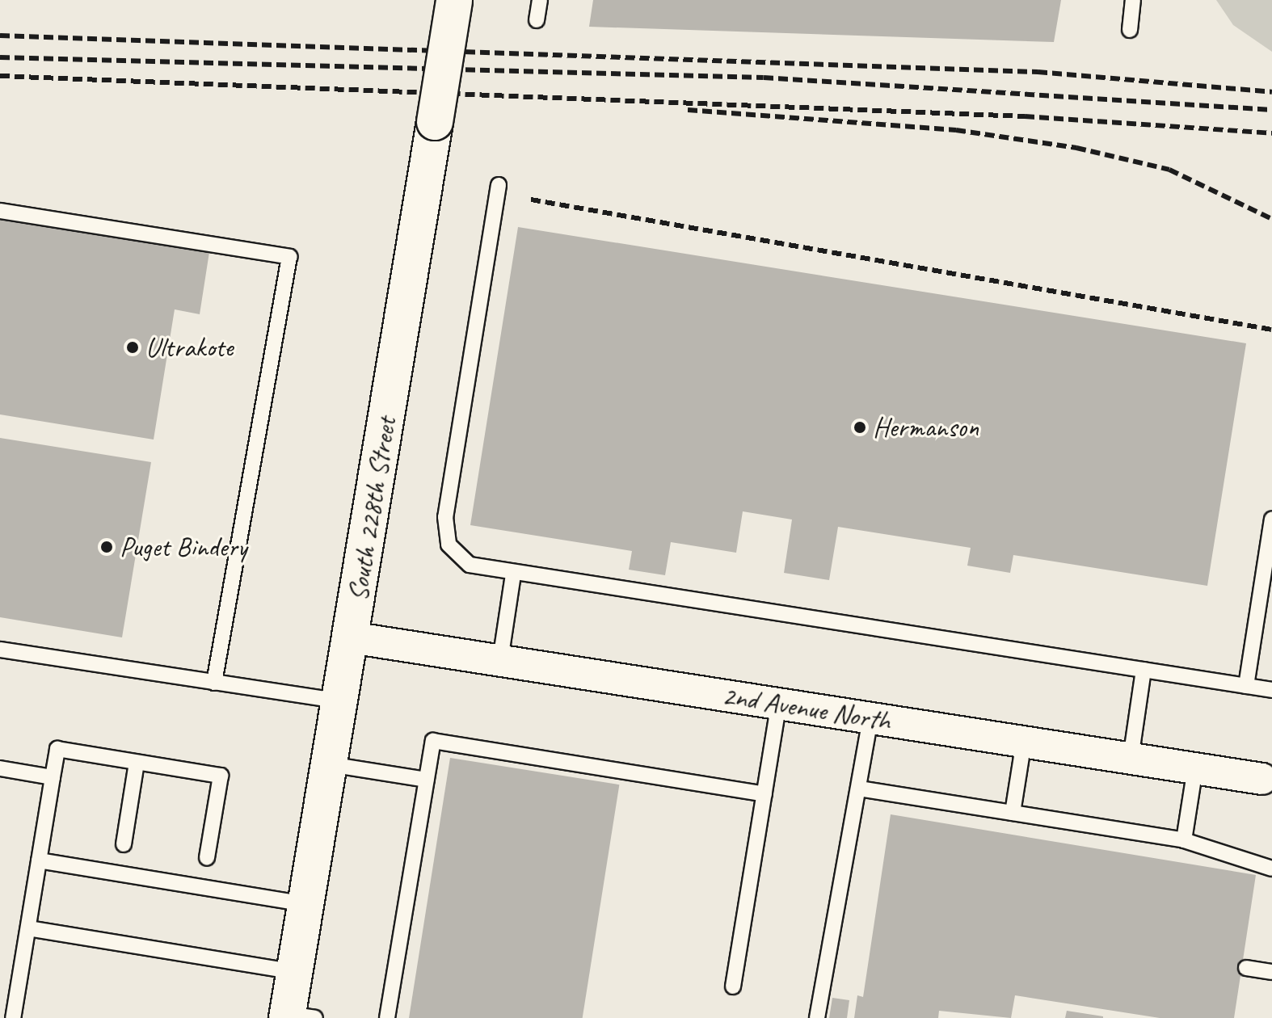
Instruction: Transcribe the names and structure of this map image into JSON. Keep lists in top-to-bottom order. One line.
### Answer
{"streets":{"main road":["South 228th Street"],"street":["2nd Avenue North"]},"crossings":[["South 228th Street","2nd Avenue North"]],"places":["Ultrakote","Hermanson","Puget Bindery"]}
